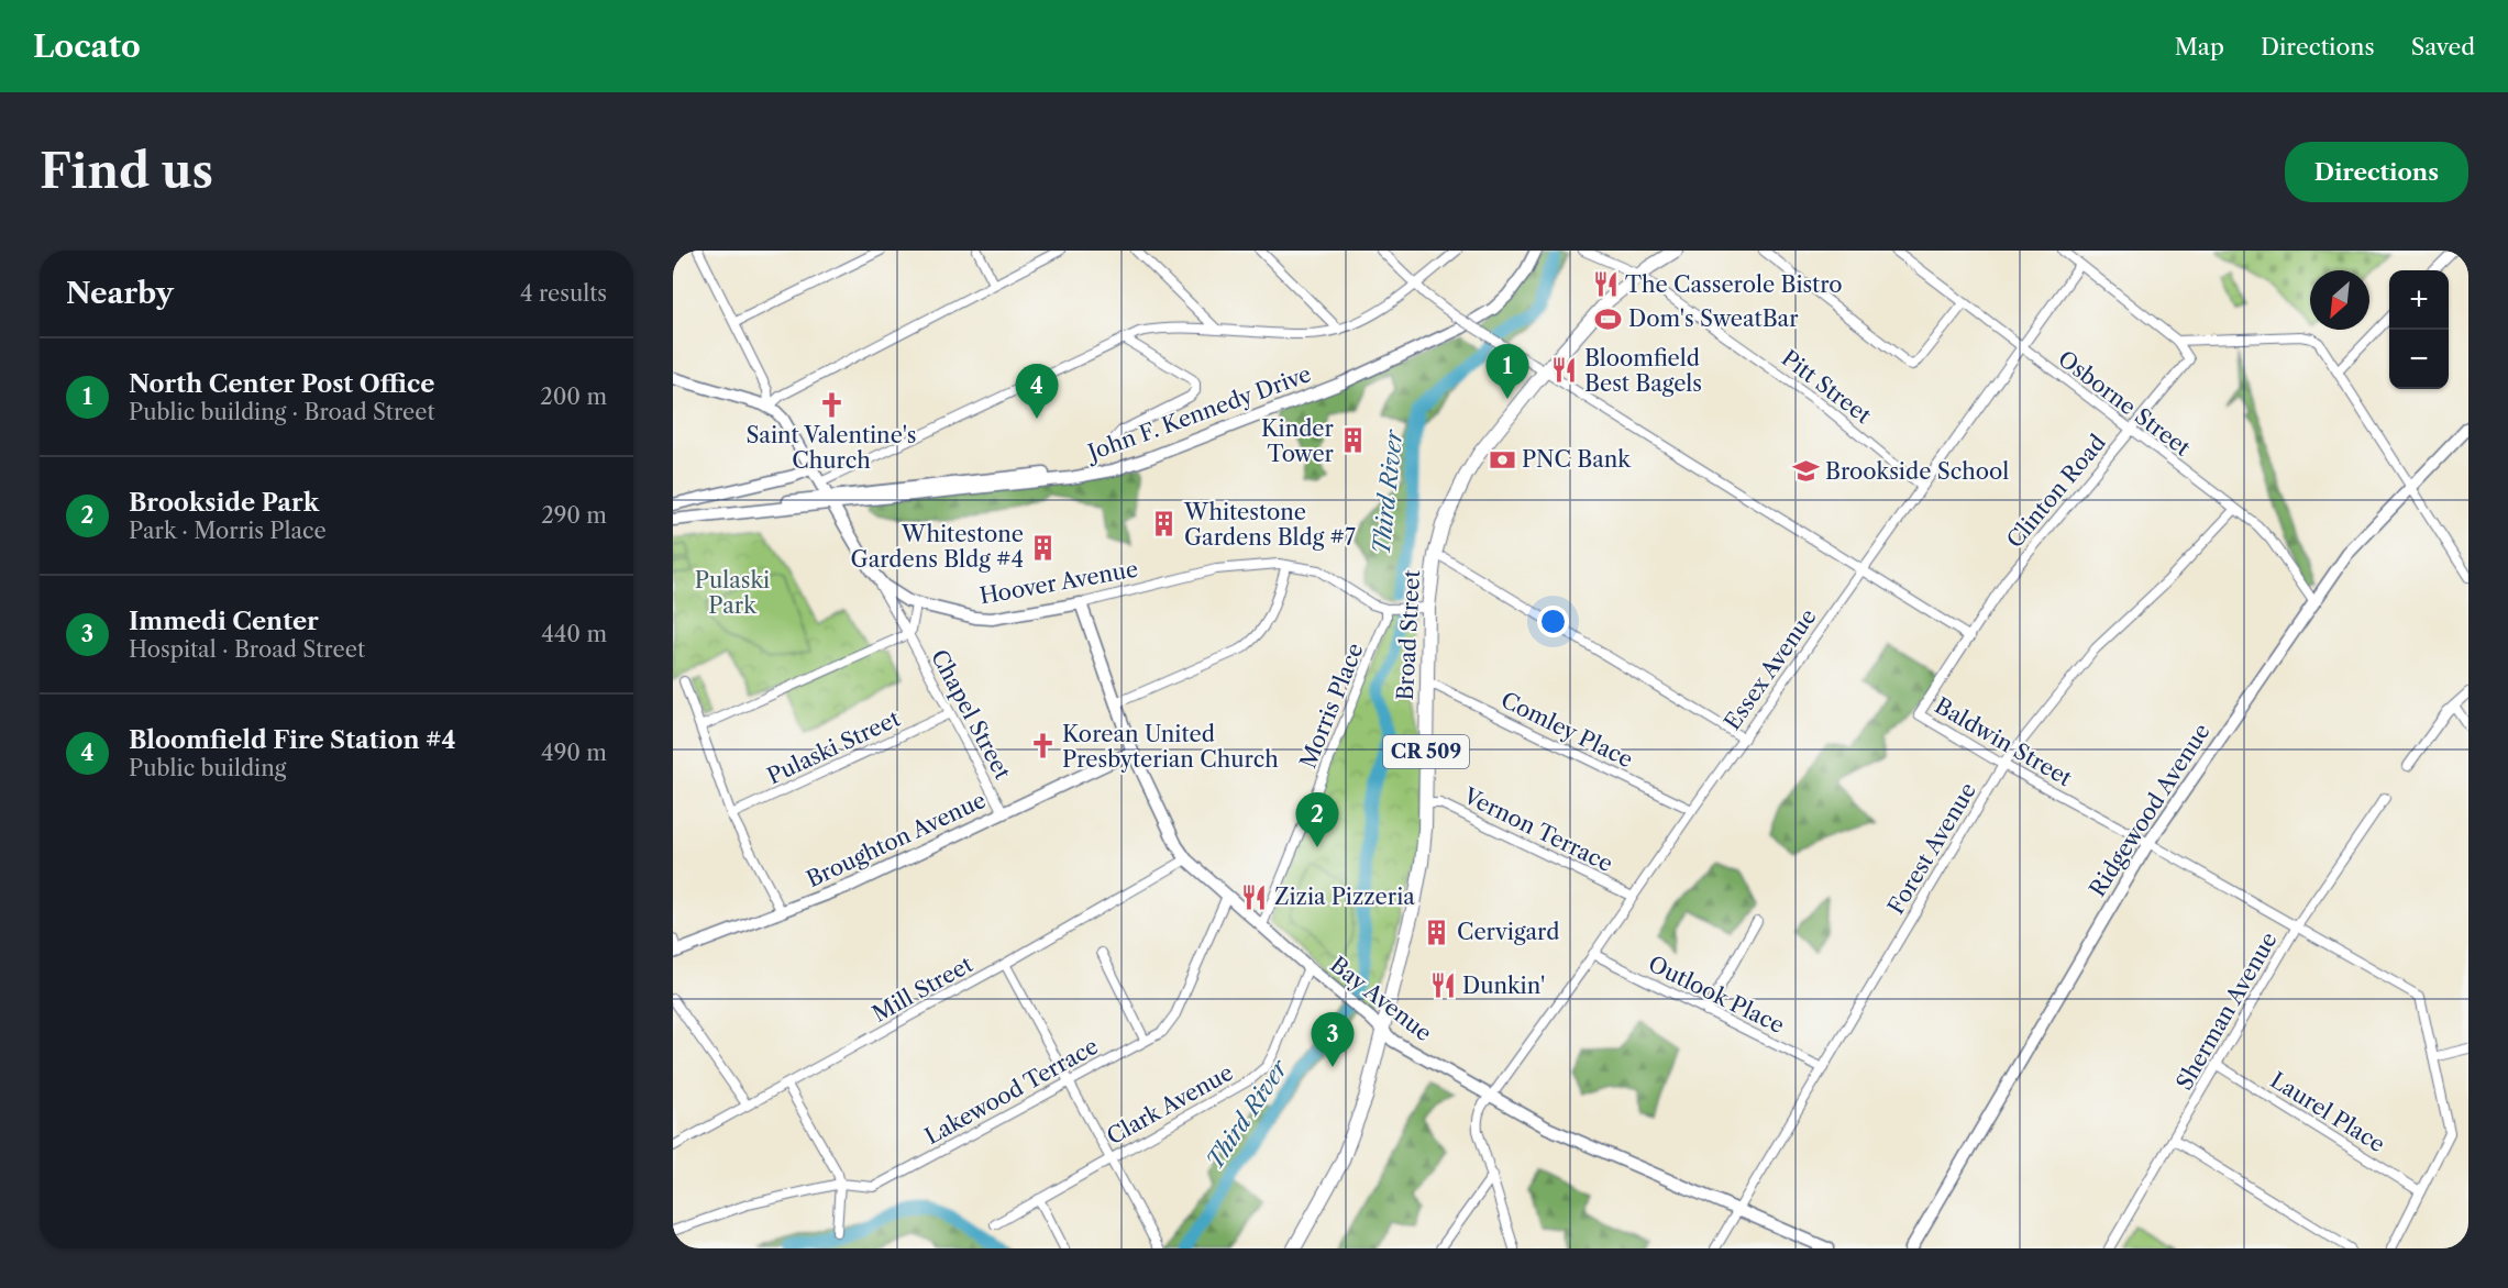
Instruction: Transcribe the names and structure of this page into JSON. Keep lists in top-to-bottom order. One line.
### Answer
{"streets":{"main road":["Broad Street","CR 509"],"street":["Pitt Street","Osborne Street","John F. Kennedy Drive","Clinton Road","Hoover Avenue","Essex Avenue","Morris Place","Chapel Street","Comley Place","Baldwin Street","Pulaski Street","Ridgewood Avenue","Vernon Terrace","Broughton Avenue","Forest Avenue","Mill Street","Outlook Place","Bay Avenue","Sherman Avenue","Lakewood Terrace","Clark Avenue","Laurel Place"]},"crossings":[["Pitt Street","Broad Street"],["Pitt Street","Essex Avenue"],["Osborne Street","Clinton Road"],["Osborne Street","Essex Avenue"],["Osborne Street","Ridgewood Avenue"],["Osborne Street","Forest Avenue"],["John F. Kennedy Drive","Hoover Avenue"],["Clinton Road","Baldwin Street"],["Hoover Avenue","Broad Street"],["Hoover Avenue","Morris Place"],["Hoover Avenue","Chapel Street"],["Hoover Avenue","Bay Avenue"],["Broad Street","Comley Place"],["Broad Street","Vernon Terrace"],["Broad Street","Bay Avenue"],["Essex Avenue","Comley Place"],["Essex Avenue","Vernon Terrace"],["Essex Avenue","Outlook Place"],["Essex Avenue","Bay Avenue"],["Morris Place","Bay Avenue"],["Chapel Street","Pulaski Street"],["Chapel Street","Broughton Avenue"],["Baldwin Street","Ridgewood Avenue"],["Baldwin Street","Forest Avenue"],["Baldwin Street","Sherman Avenue"],["Baldwin Street","Laurel Place"],["Broughton Avenue","Bay Avenue"],["Forest Avenue","Outlook Place"],["Forest Avenue","Bay Avenue"],["Mill Street","Bay Avenue"],["Bay Avenue","Lakewood Terrace"],["Bay Avenue","Clark Avenue"],["Sherman Avenue","Laurel Place"]],"water":["Third River"],"parks":["Pulaski Park"],"places":{"restaurant":["The Casserole Bistro","Bloomfield Best Bagels","Zizia Pizzeria","Dunkin'"],"sports":["Dom's SweatBar"],"church":["Saint Valentine's Church","Korean United Presbyterian Church"],"building":["Kinder Tower","Whitestone Gardens Bldg #7","Whitestone Gardens Bldg #4","Cervigard"],"bank":["PNC Bank"],"school or university":["Brookside School"]},"north":"bottom left","page":{"header":"Locato","nav":["Map","Directions","Saved"],"buttons":"Directions","title":"Find us","heading":["Nearby","4 results"],"map_buttons":["+","−"],"list":[{"mark":"1","name":"North Center Post Office","note":"Public building · Broad Street","value":"200 m"},{"mark":"2","name":"Brookside Park","note":"Park · Morris Place","value":"290 m"},{"mark":"3","name":"Immedi Center","note":"Hospital · Broad Street","value":"440 m"},{"mark":"4","name":"Bloomfield Fire Station #4","note":"Public building","value":"490 m"}],"pins":["1","4","2","3"]}}
